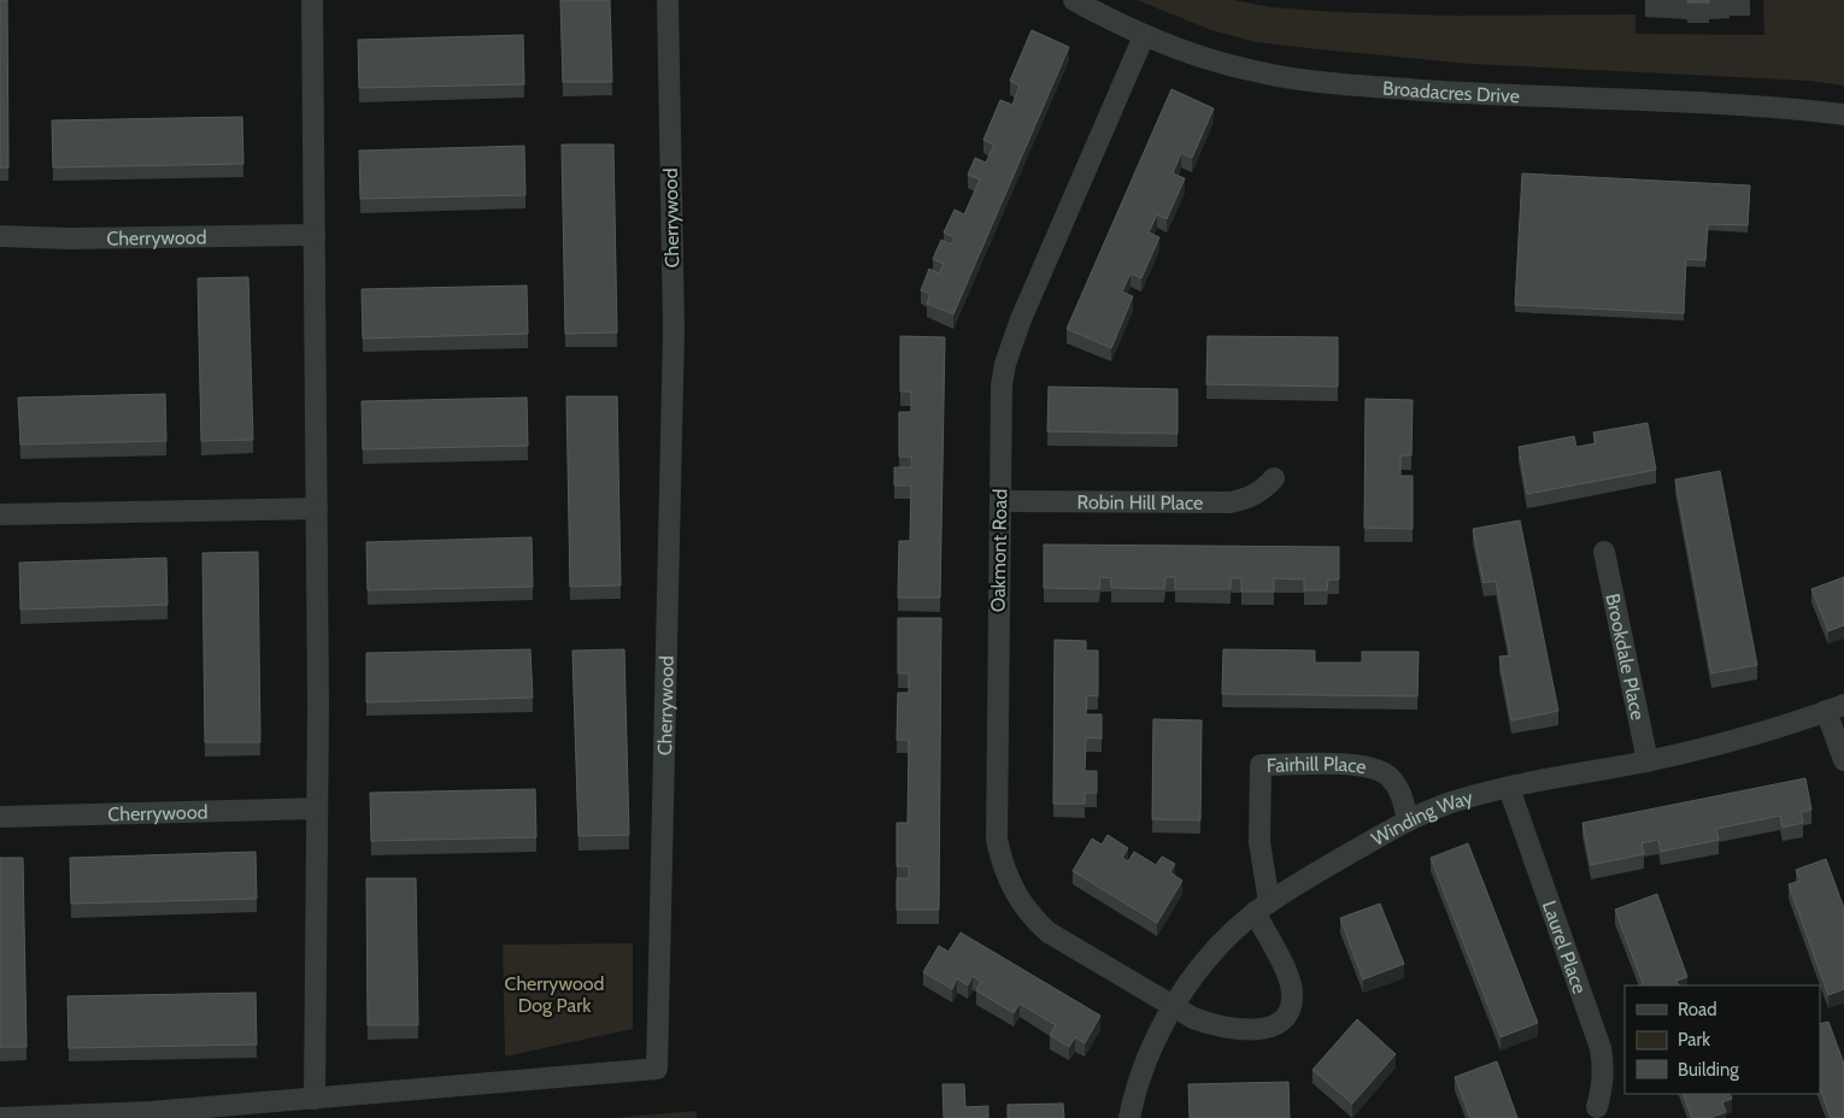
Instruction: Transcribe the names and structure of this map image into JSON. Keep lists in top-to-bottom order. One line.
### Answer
{"streets":{"street":["Broadacres Drive","Cherrywood","Robin Hill Place","Oakmont Road","Brookdale Place","Fairhill Place","Winding Way","Laurel Place"]},"crossings":[["Broadacres Drive","Oakmont Road"],["Robin Hill Place","Oakmont Road"],["Oakmont Road","Fairhill Place"],["Oakmont Road","Winding Way"],["Brookdale Place","Winding Way"],["Fairhill Place","Winding Way"],["Winding Way","Laurel Place"]],"parks":["Cherrywood Dog Park"],"legend":["Road","Park","Building"]}
